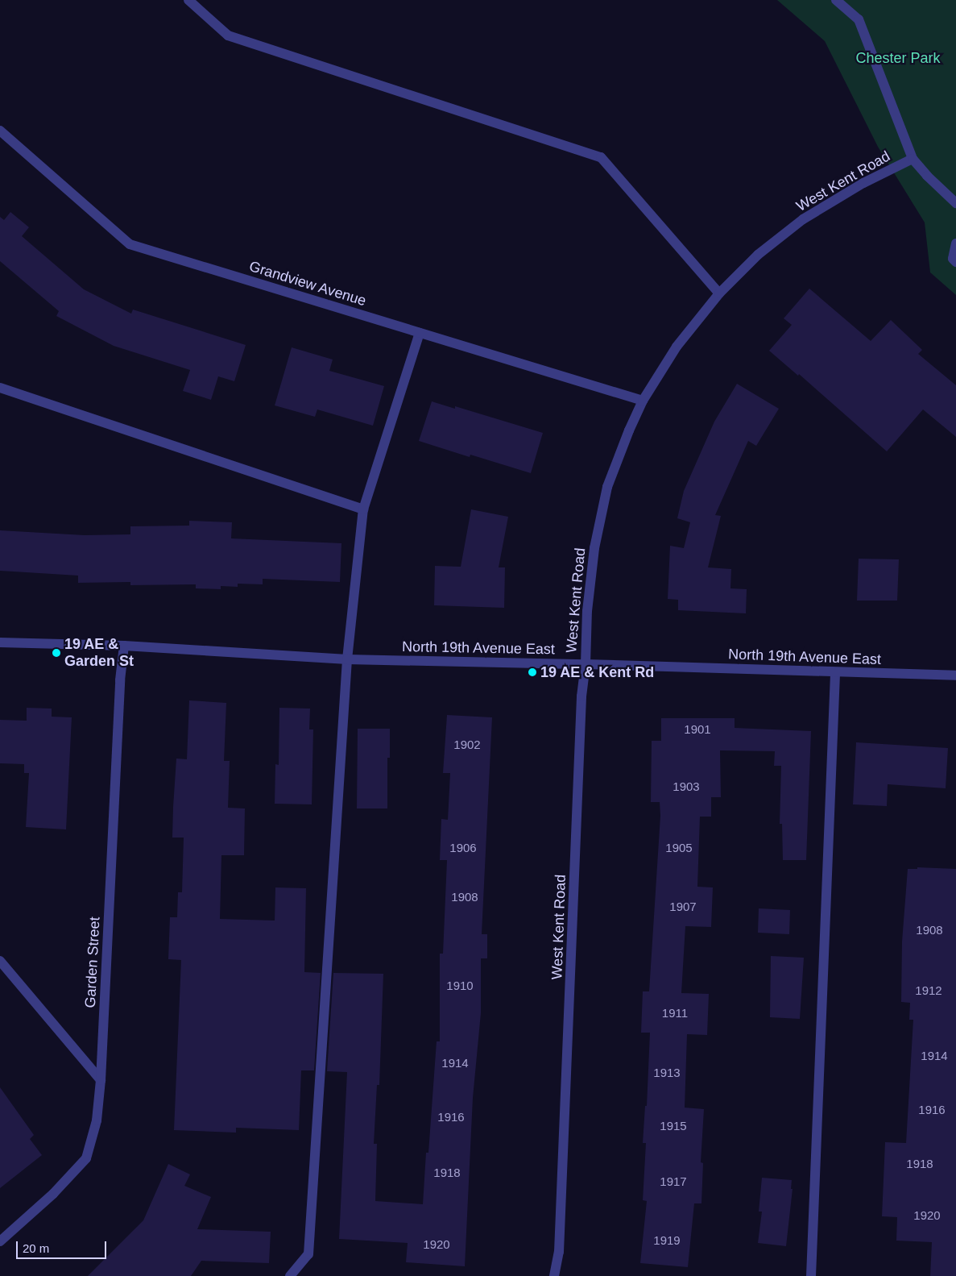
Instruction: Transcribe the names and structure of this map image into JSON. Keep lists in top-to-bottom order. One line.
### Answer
{"streets":{"street":["West Kent Road","Grandview Avenue","North 19th Avenue East","Garden Street"]},"crossings":[["West Kent Road","Grandview Avenue"],["West Kent Road","North 19th Avenue East"],["North 19th Avenue East","Garden Street"]],"parks":["Chester Park"],"places":["19 AE & Garden St","19 AE & Kent Rd"],"house_numbers":["1901","1902","1903","1906","1905","1908","1907","1908","1910","1912","1911","1914","1914","1913","1916","1916","1915","1918","1918","1917","1920","1919","1920"],"scale_bar":"20 m"}
